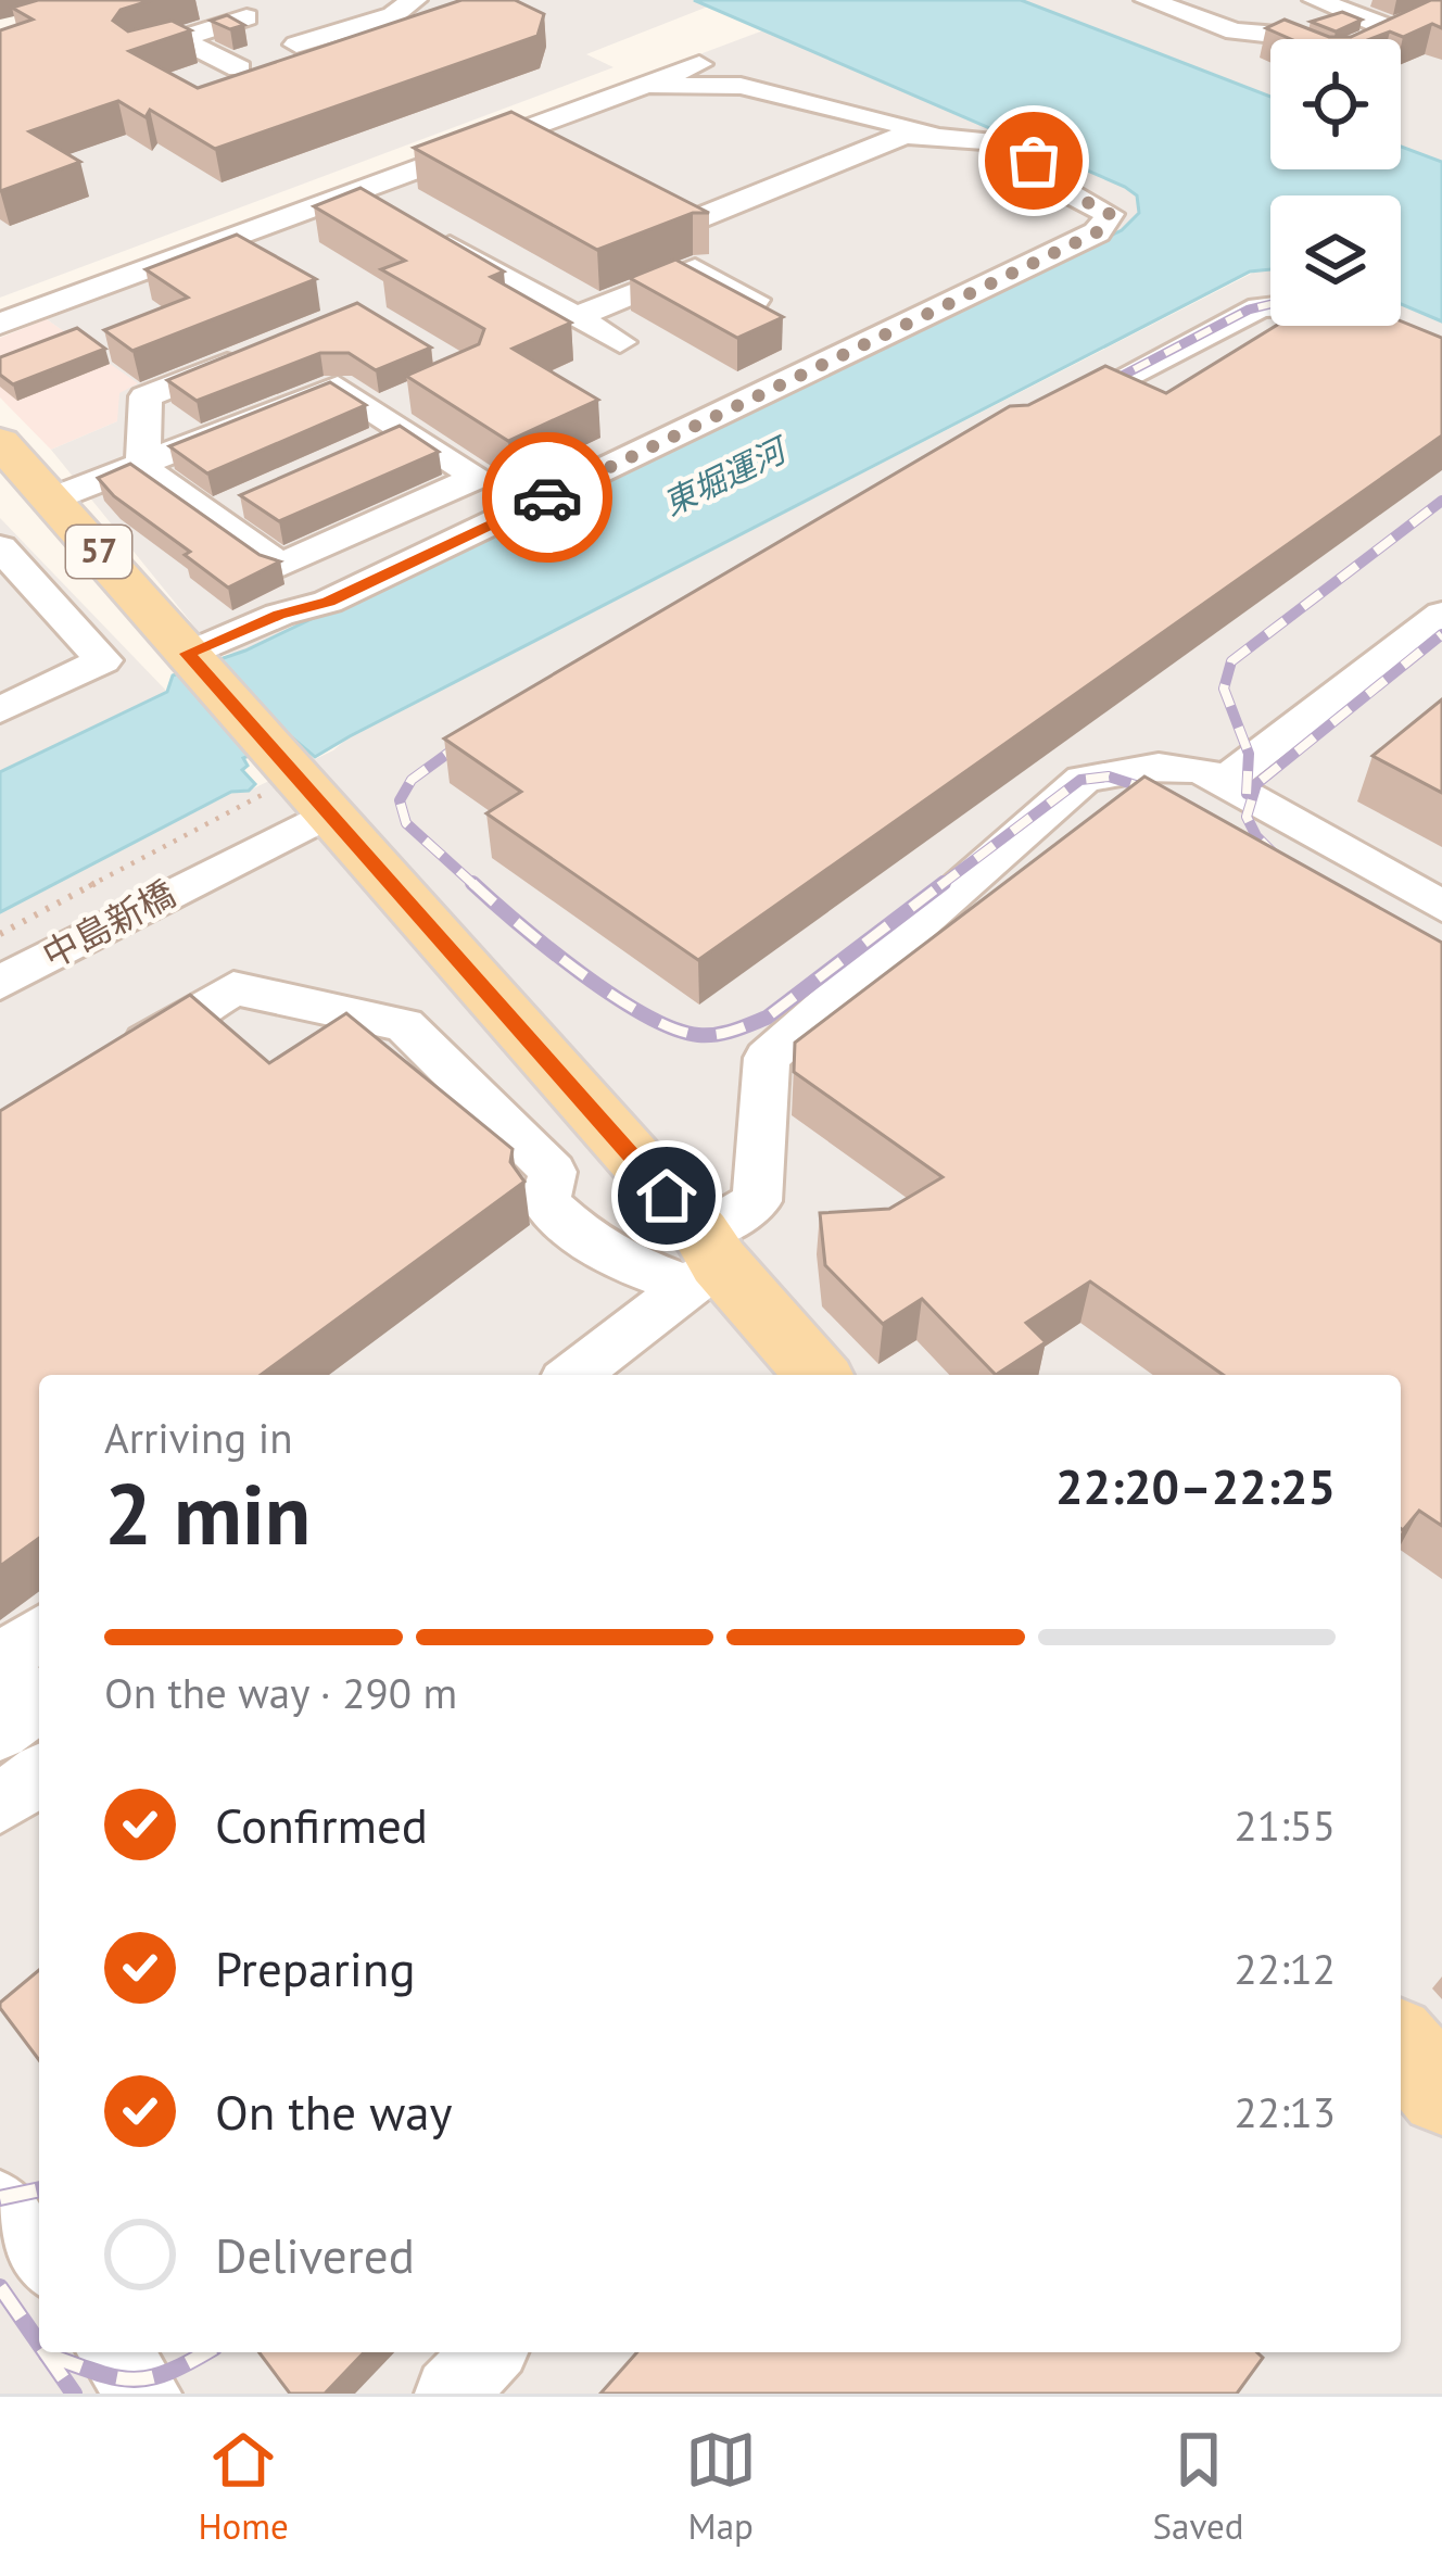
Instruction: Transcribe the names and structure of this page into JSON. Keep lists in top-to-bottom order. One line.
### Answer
{"streets":{"main road":["57"],"street":["中島新橋"]},"crossings":[["57","中島新橋"]],"water":["東堀運河"],"page":{"heading":["2 min","Arriving in","22:20–22:25"],"bar":"On the way · 290 m","list":[["Confirmed","21:55"],["Preparing","22:12"],["On the way","22:13"],"Delivered"],"tabs":["Home","Map","Saved"]}}
